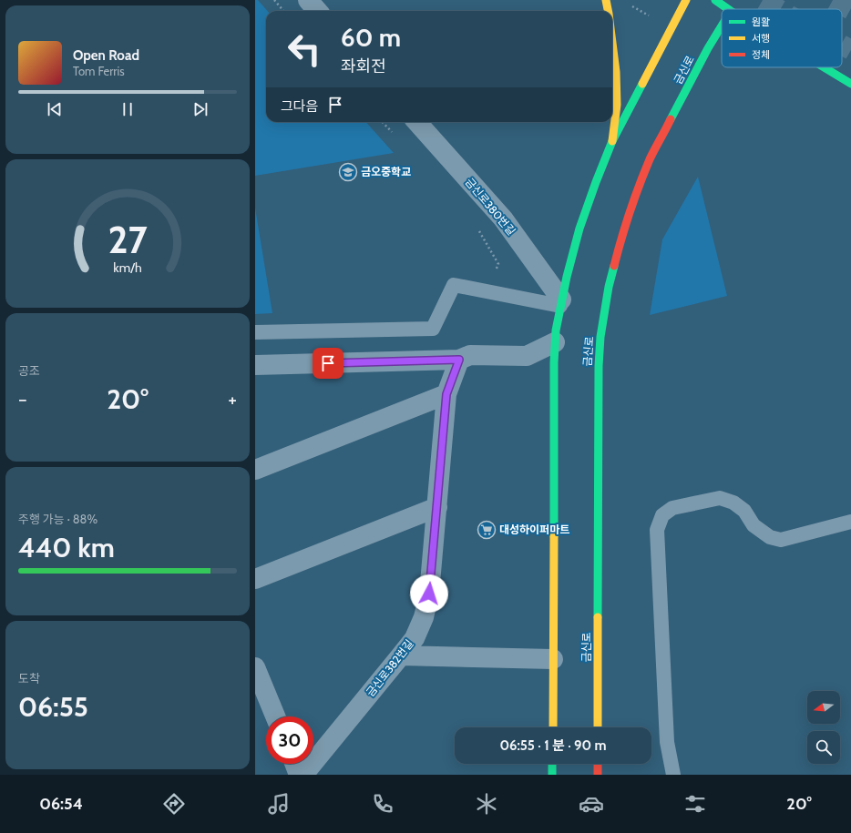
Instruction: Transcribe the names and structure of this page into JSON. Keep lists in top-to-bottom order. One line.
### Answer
{"streets":{"street":["금신로","금신로380번길","금신로382번길"]},"places":{"school or university":["금오중학교"],"supermarket":["대성하이퍼마트"]},"legend":["원활","서행","정체"],"north":"left","page":{"turn":["60 m","좌회전"],"song":["Open Road","Tom Ferris"],"then":"그다음","tile":["공조",["주행 가능 · 88%","440 km"],["도착","06:55"]],"heat":["−","20°","+"],"limit":"30","trip":"06:55 · 1 분 · 90 m","tabs":["06:54","20°"],"gauge":["27","km/h"]}}
